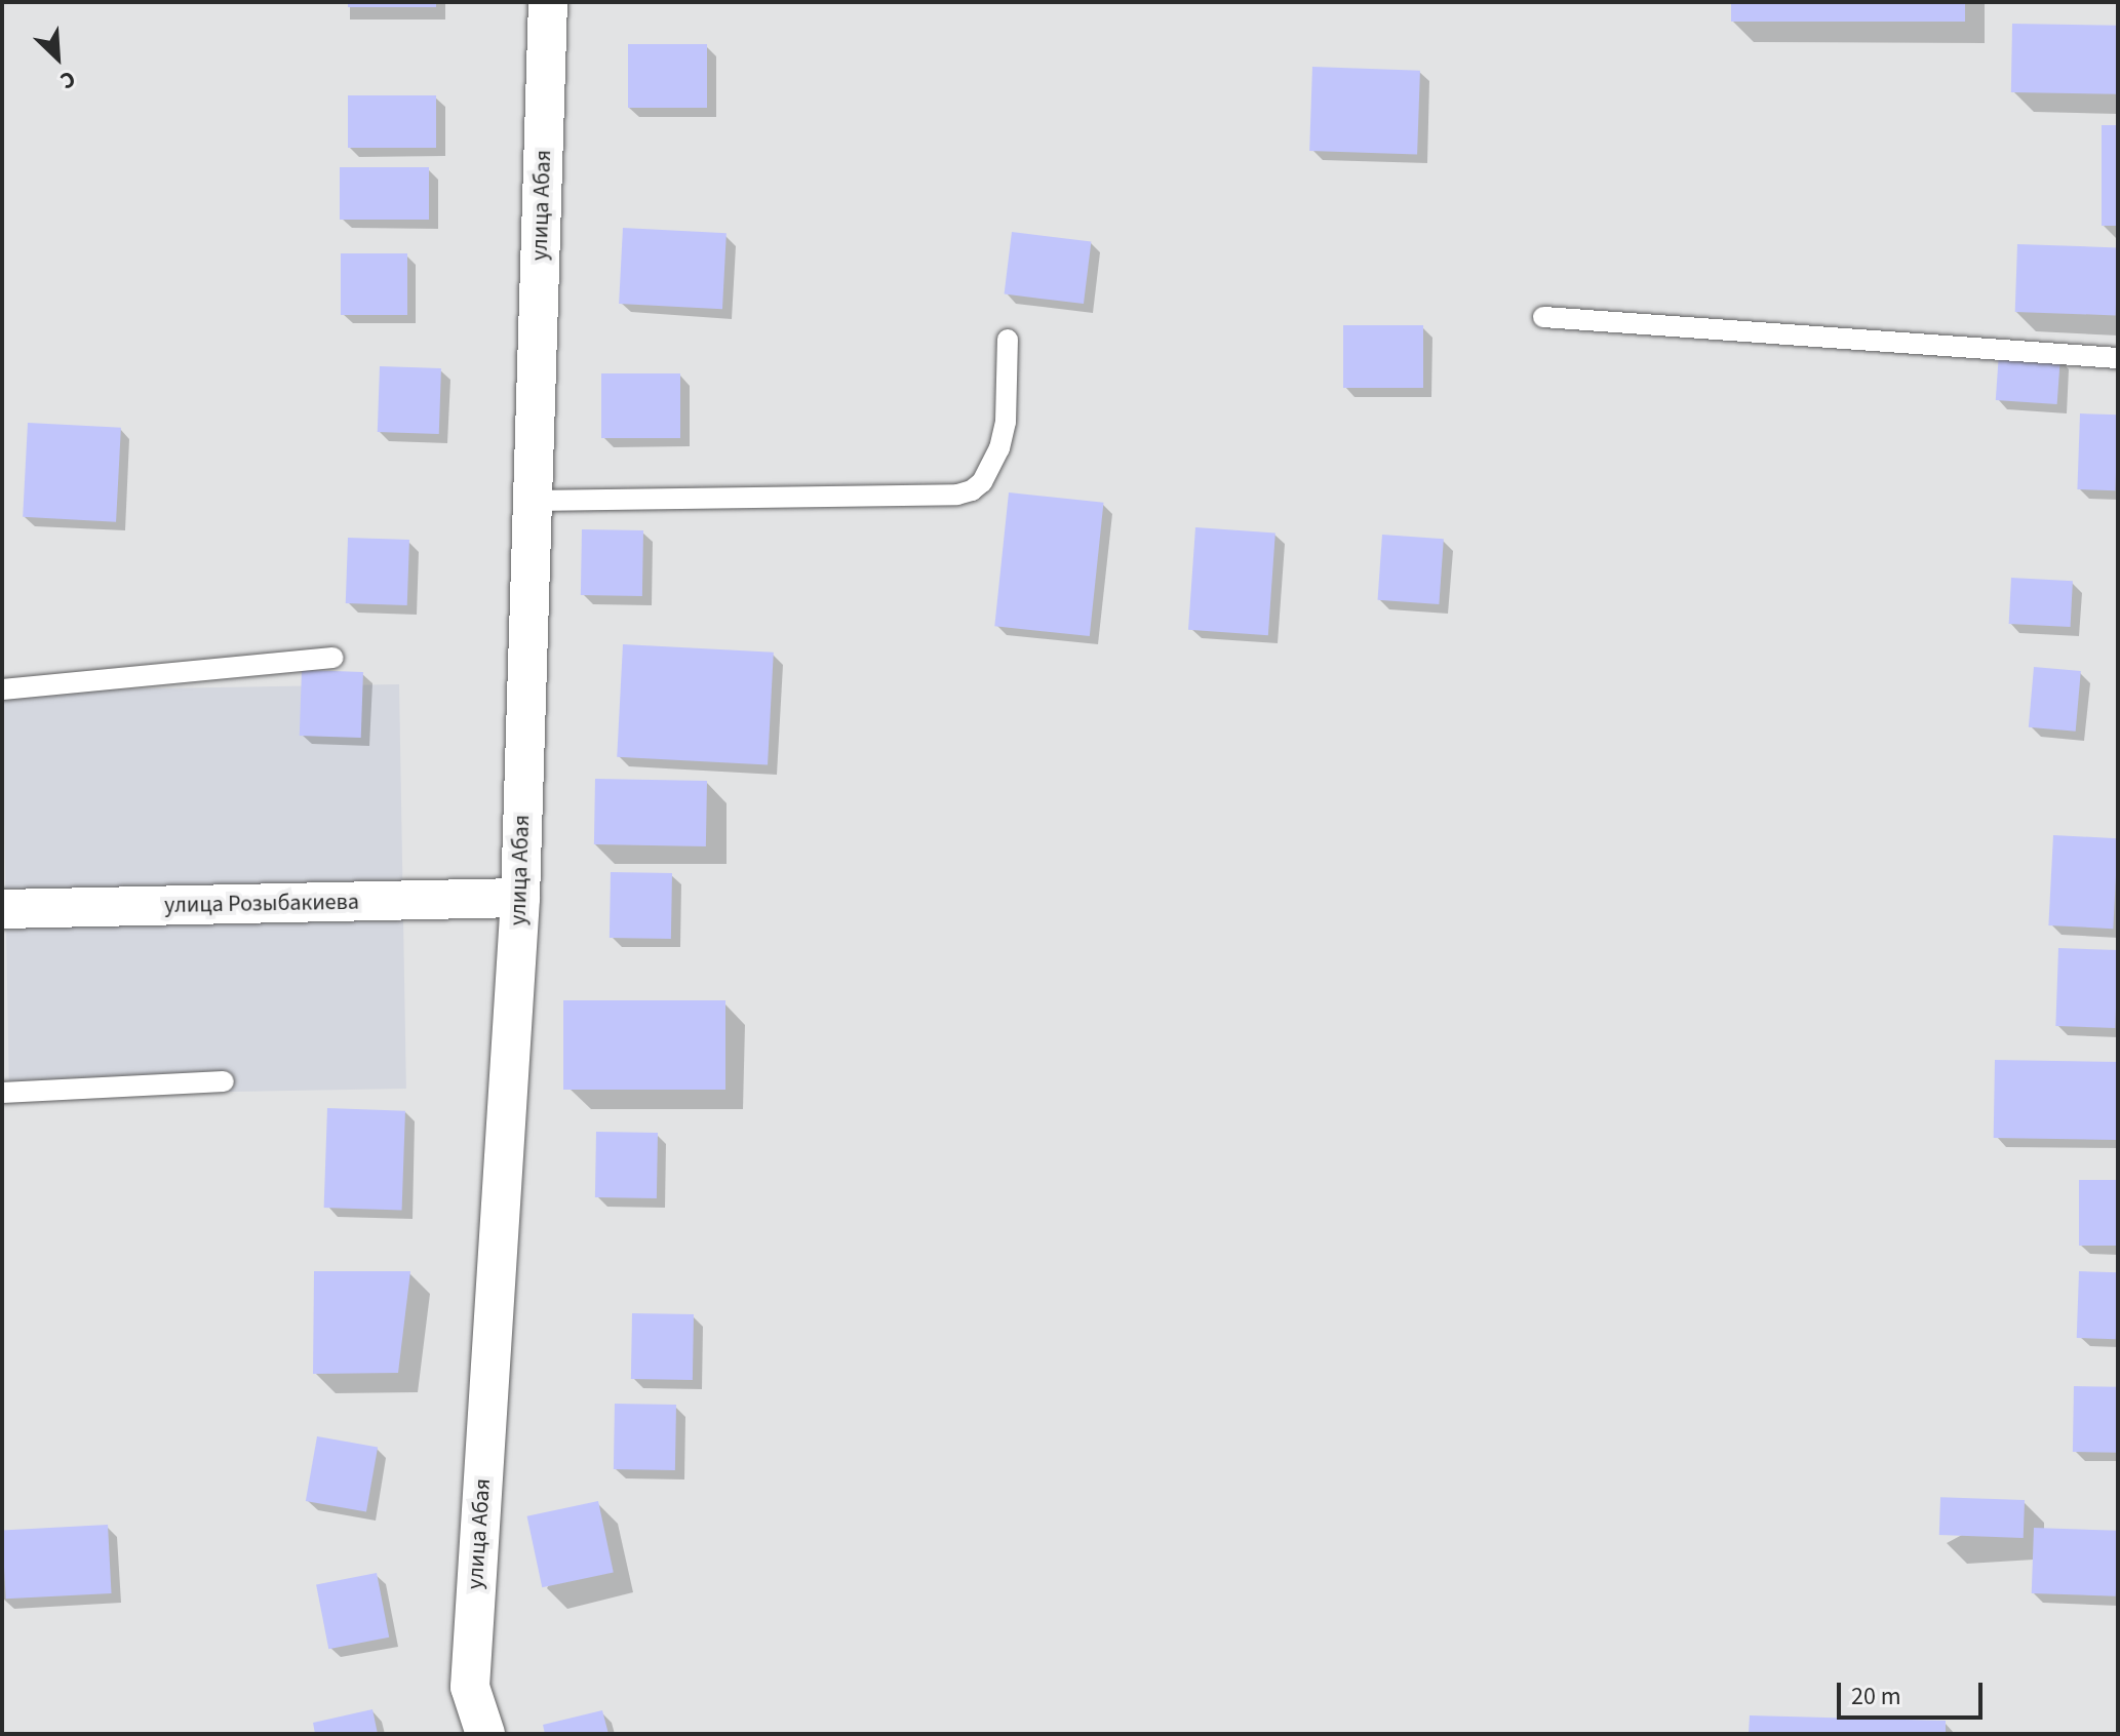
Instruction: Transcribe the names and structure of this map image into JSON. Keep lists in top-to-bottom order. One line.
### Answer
{"streets":{"street":["улица Абая","улица Розыбакиева"]},"crossings":[["улица Абая","улица Розыбакиева"]],"scale_bar":"20 m","north":"bottom right"}
